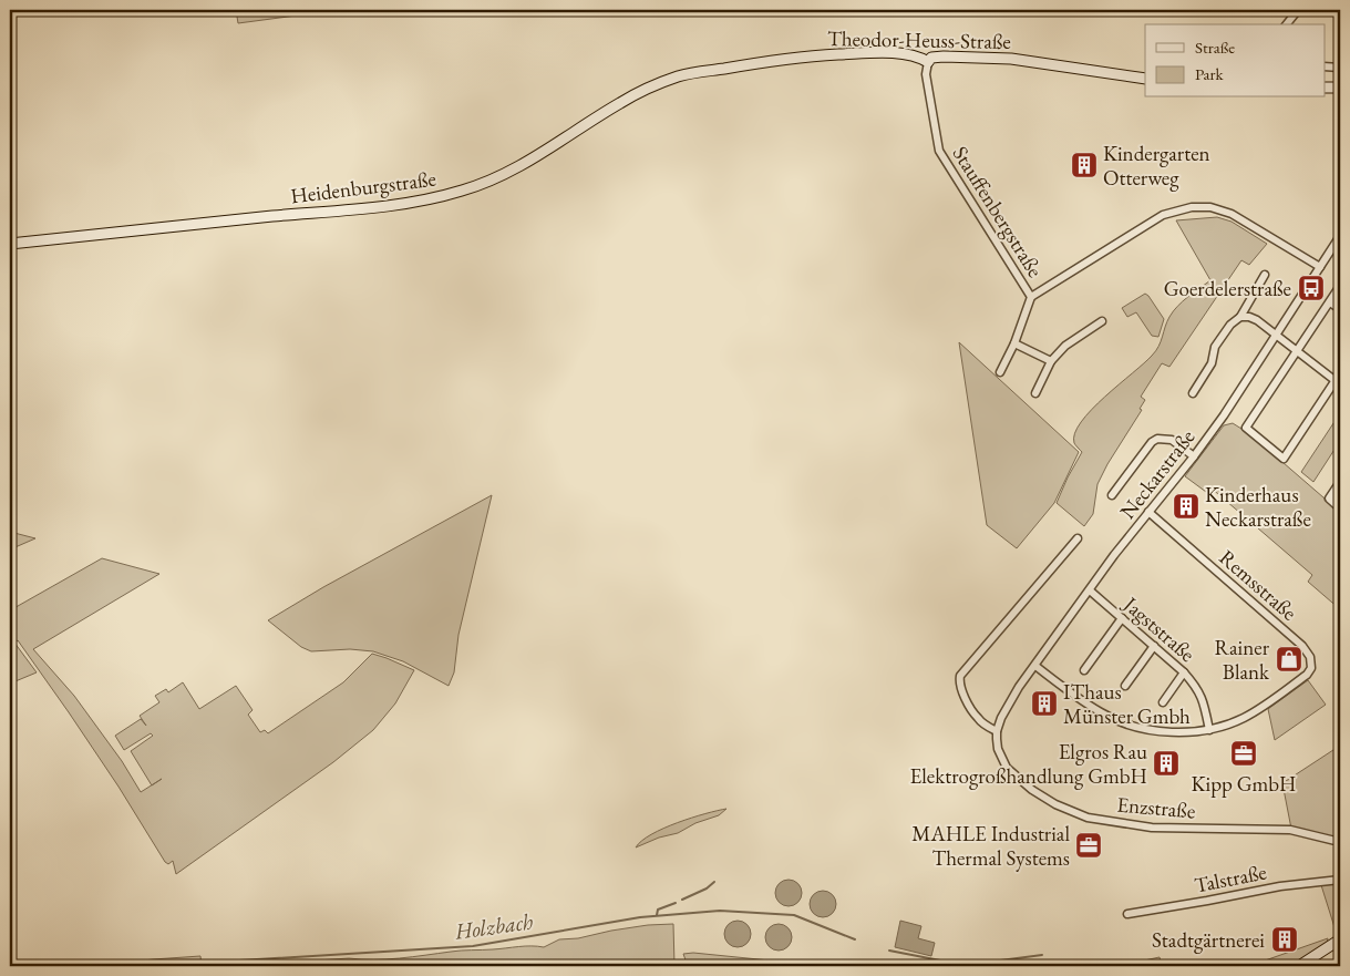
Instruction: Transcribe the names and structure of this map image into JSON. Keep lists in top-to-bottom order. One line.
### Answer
{"streets":{"street":["Theodor-Heuss-Straße","Heidenburgstraße","Stauffenbergstraße","Neckarstraße","Remsstraße","Jagststraße","Enzstraße","Talstraße"]},"crossings":[["Theodor-Heuss-Straße","Heidenburgstraße"],["Theodor-Heuss-Straße","Stauffenbergstraße"],["Neckarstraße","Remsstraße"],["Neckarstraße","Jagststraße"],["Neckarstraße","Enzstraße"],["Remsstraße","Jagststraße"]],"water":["Holzbach"],"places":{"building":["Kindergarten Otterweg","Kinderhaus Neckarstraße","IThaus Münster Gmbh","Elgros Rau Elektrogroßhandlung GmbH","Stadtgärtnerei"],"bus stop":["Goerdelerstraße"],"shop":["Rainer Blank"],"office":["Kipp GmbH","MAHLE Industrial Thermal Systems"]},"legend":["Straße","Park"]}
